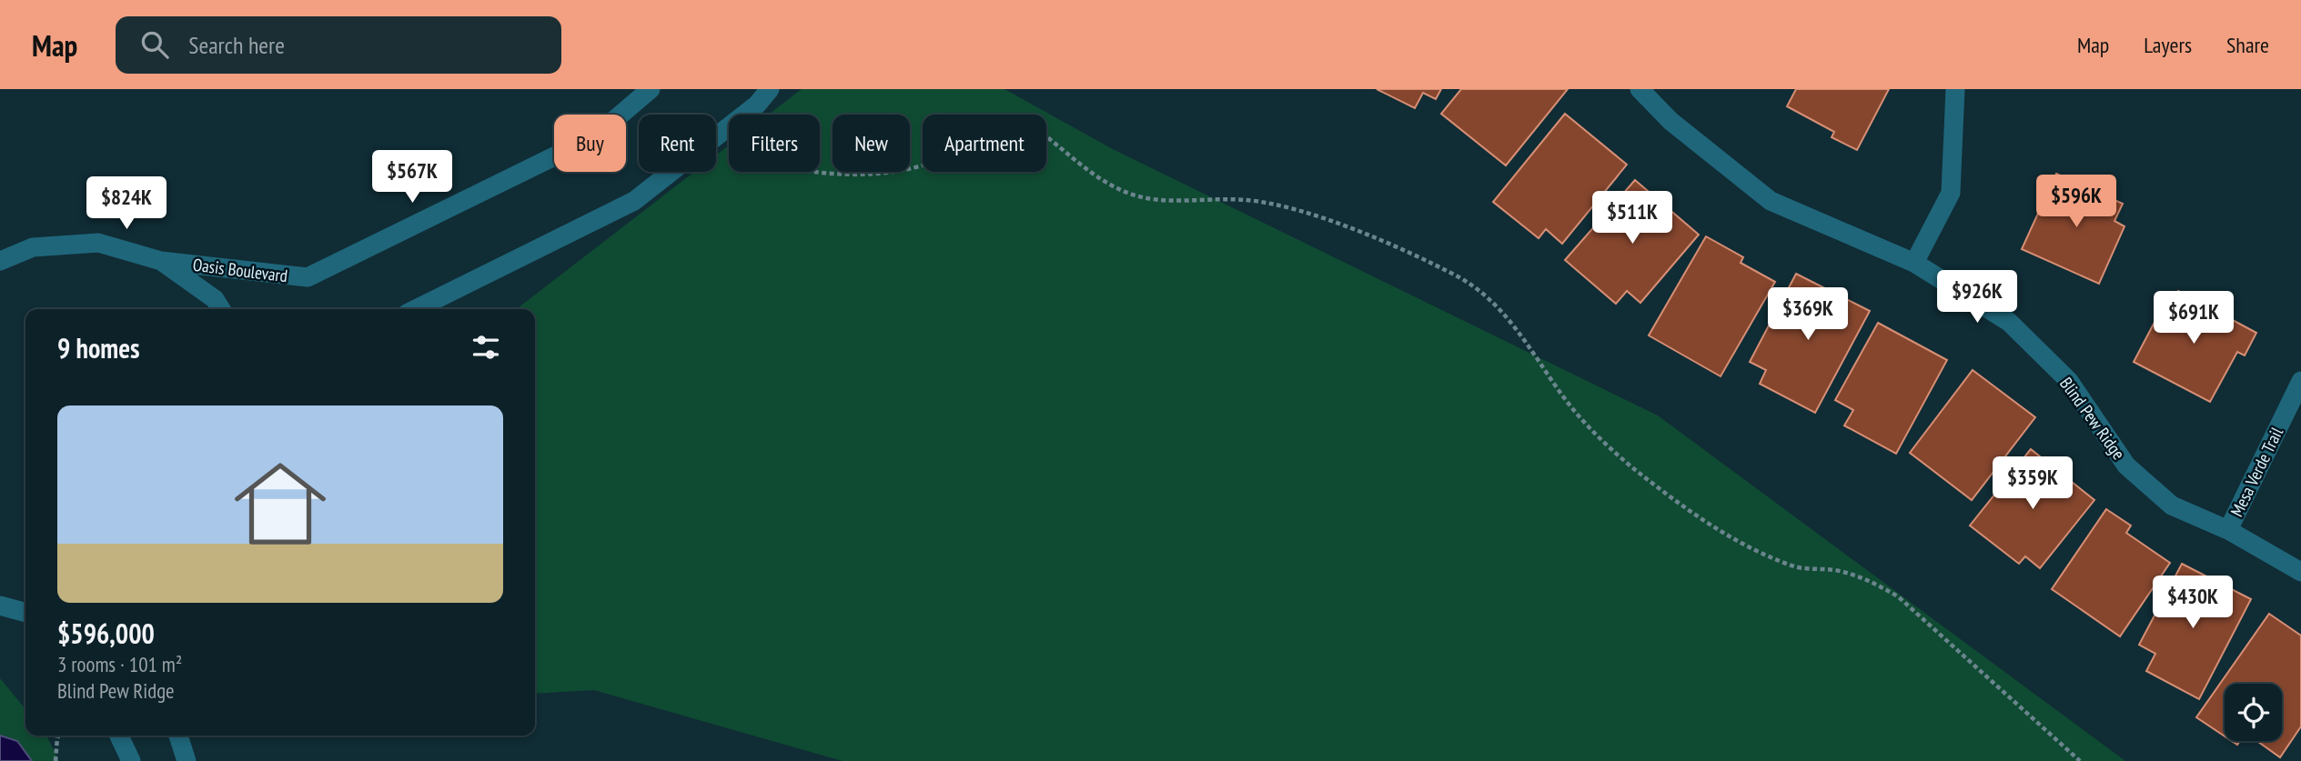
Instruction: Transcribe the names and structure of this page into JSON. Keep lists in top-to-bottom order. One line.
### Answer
{"streets":{"main road":["Oasis Boulevard","Blind Pew Ridge","Mesa Verde Trail"]},"crossings":[["Blind Pew Ridge","Mesa Verde Trail"]],"page":{"header":"Map","search":"Search here","nav":["Map","Layers","Share"],"chip":["Buy","Rent","Filters","New","Apartment"],"price":["$567K","$596K","$824K","$511K","$926K","$369K","$691K","$359K","$430K"],"heading":"9 homes","list":[{"name":"$596,000","note":"3 rooms · 101 m² · Blind Pew Ridge"}]}}
